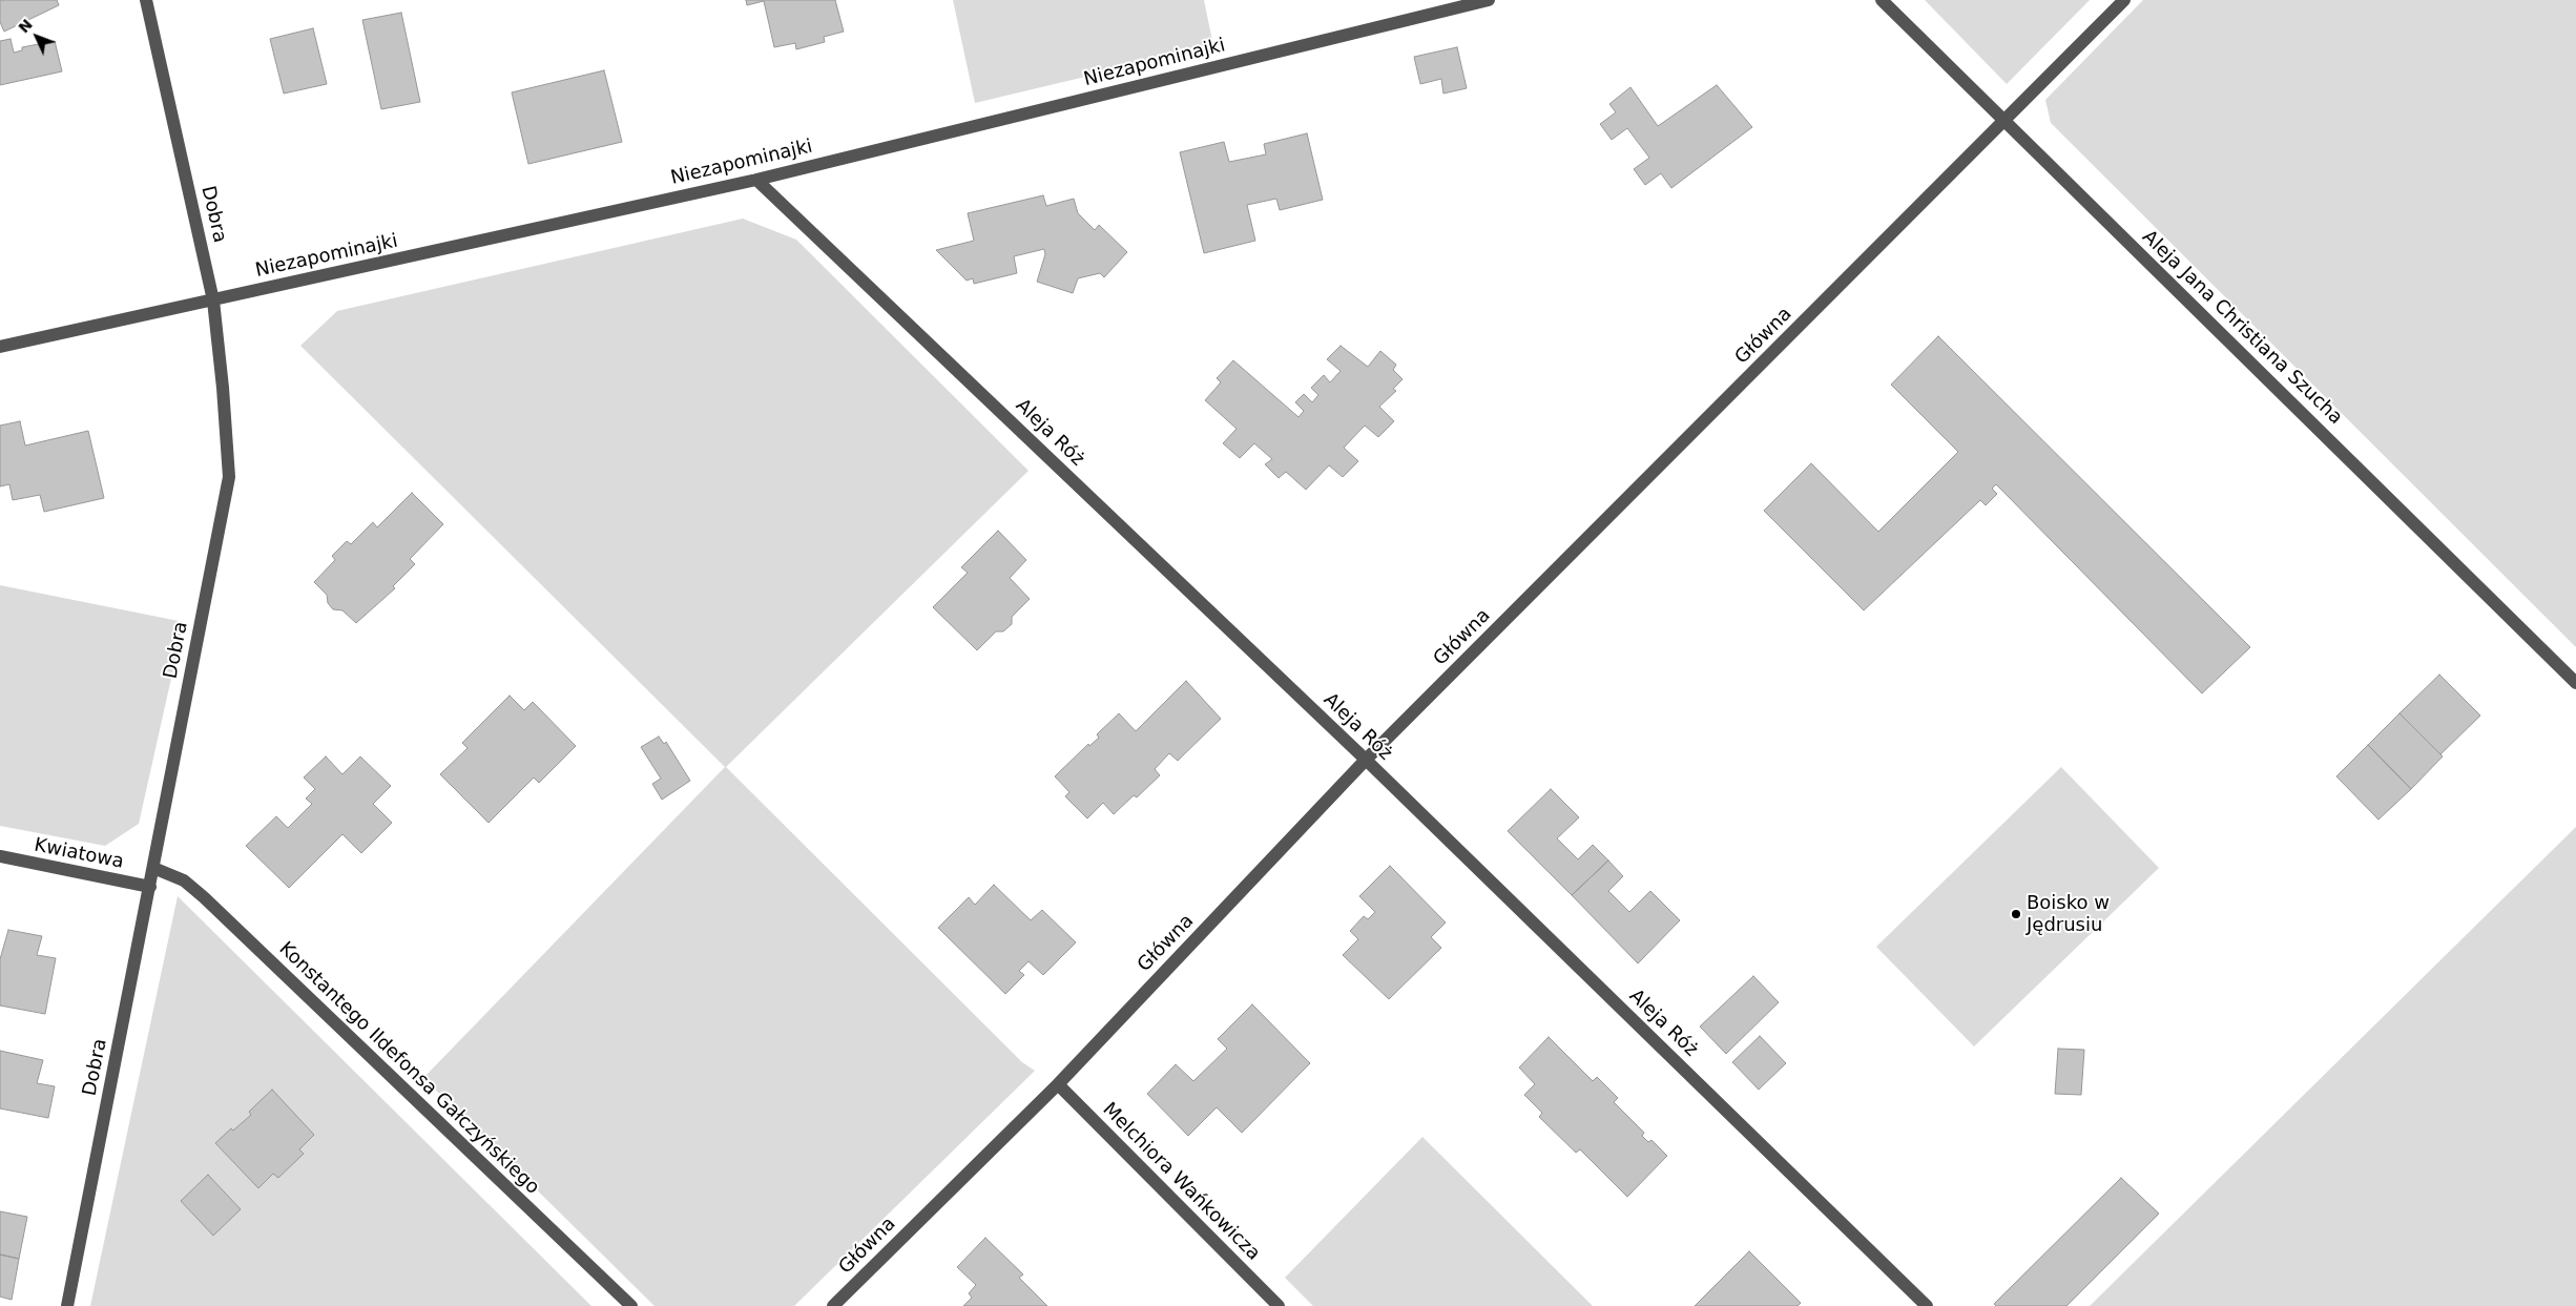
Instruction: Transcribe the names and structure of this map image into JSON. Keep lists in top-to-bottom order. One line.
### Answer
{"streets":{"street":["Niezapominajki","Dobra","Aleja Jana Christiana Szucha","Główna","Aleja Róż","Kwiatowa","Konstantego Ildefonsa Gałczyńskiego","Melchiora Wańkowicza"]},"crossings":[["Niezapominajki","Dobra"],["Niezapominajki","Aleja Róż"],["Dobra","Kwiatowa"],["Dobra","Konstantego Ildefonsa Gałczyńskiego"],["Aleja Jana Christiana Szucha","Główna"],["Główna","Aleja Róż"],["Główna","Melchiora Wańkowicza"]],"places":["Boisko w Jędrusiu"],"north":"top left"}
